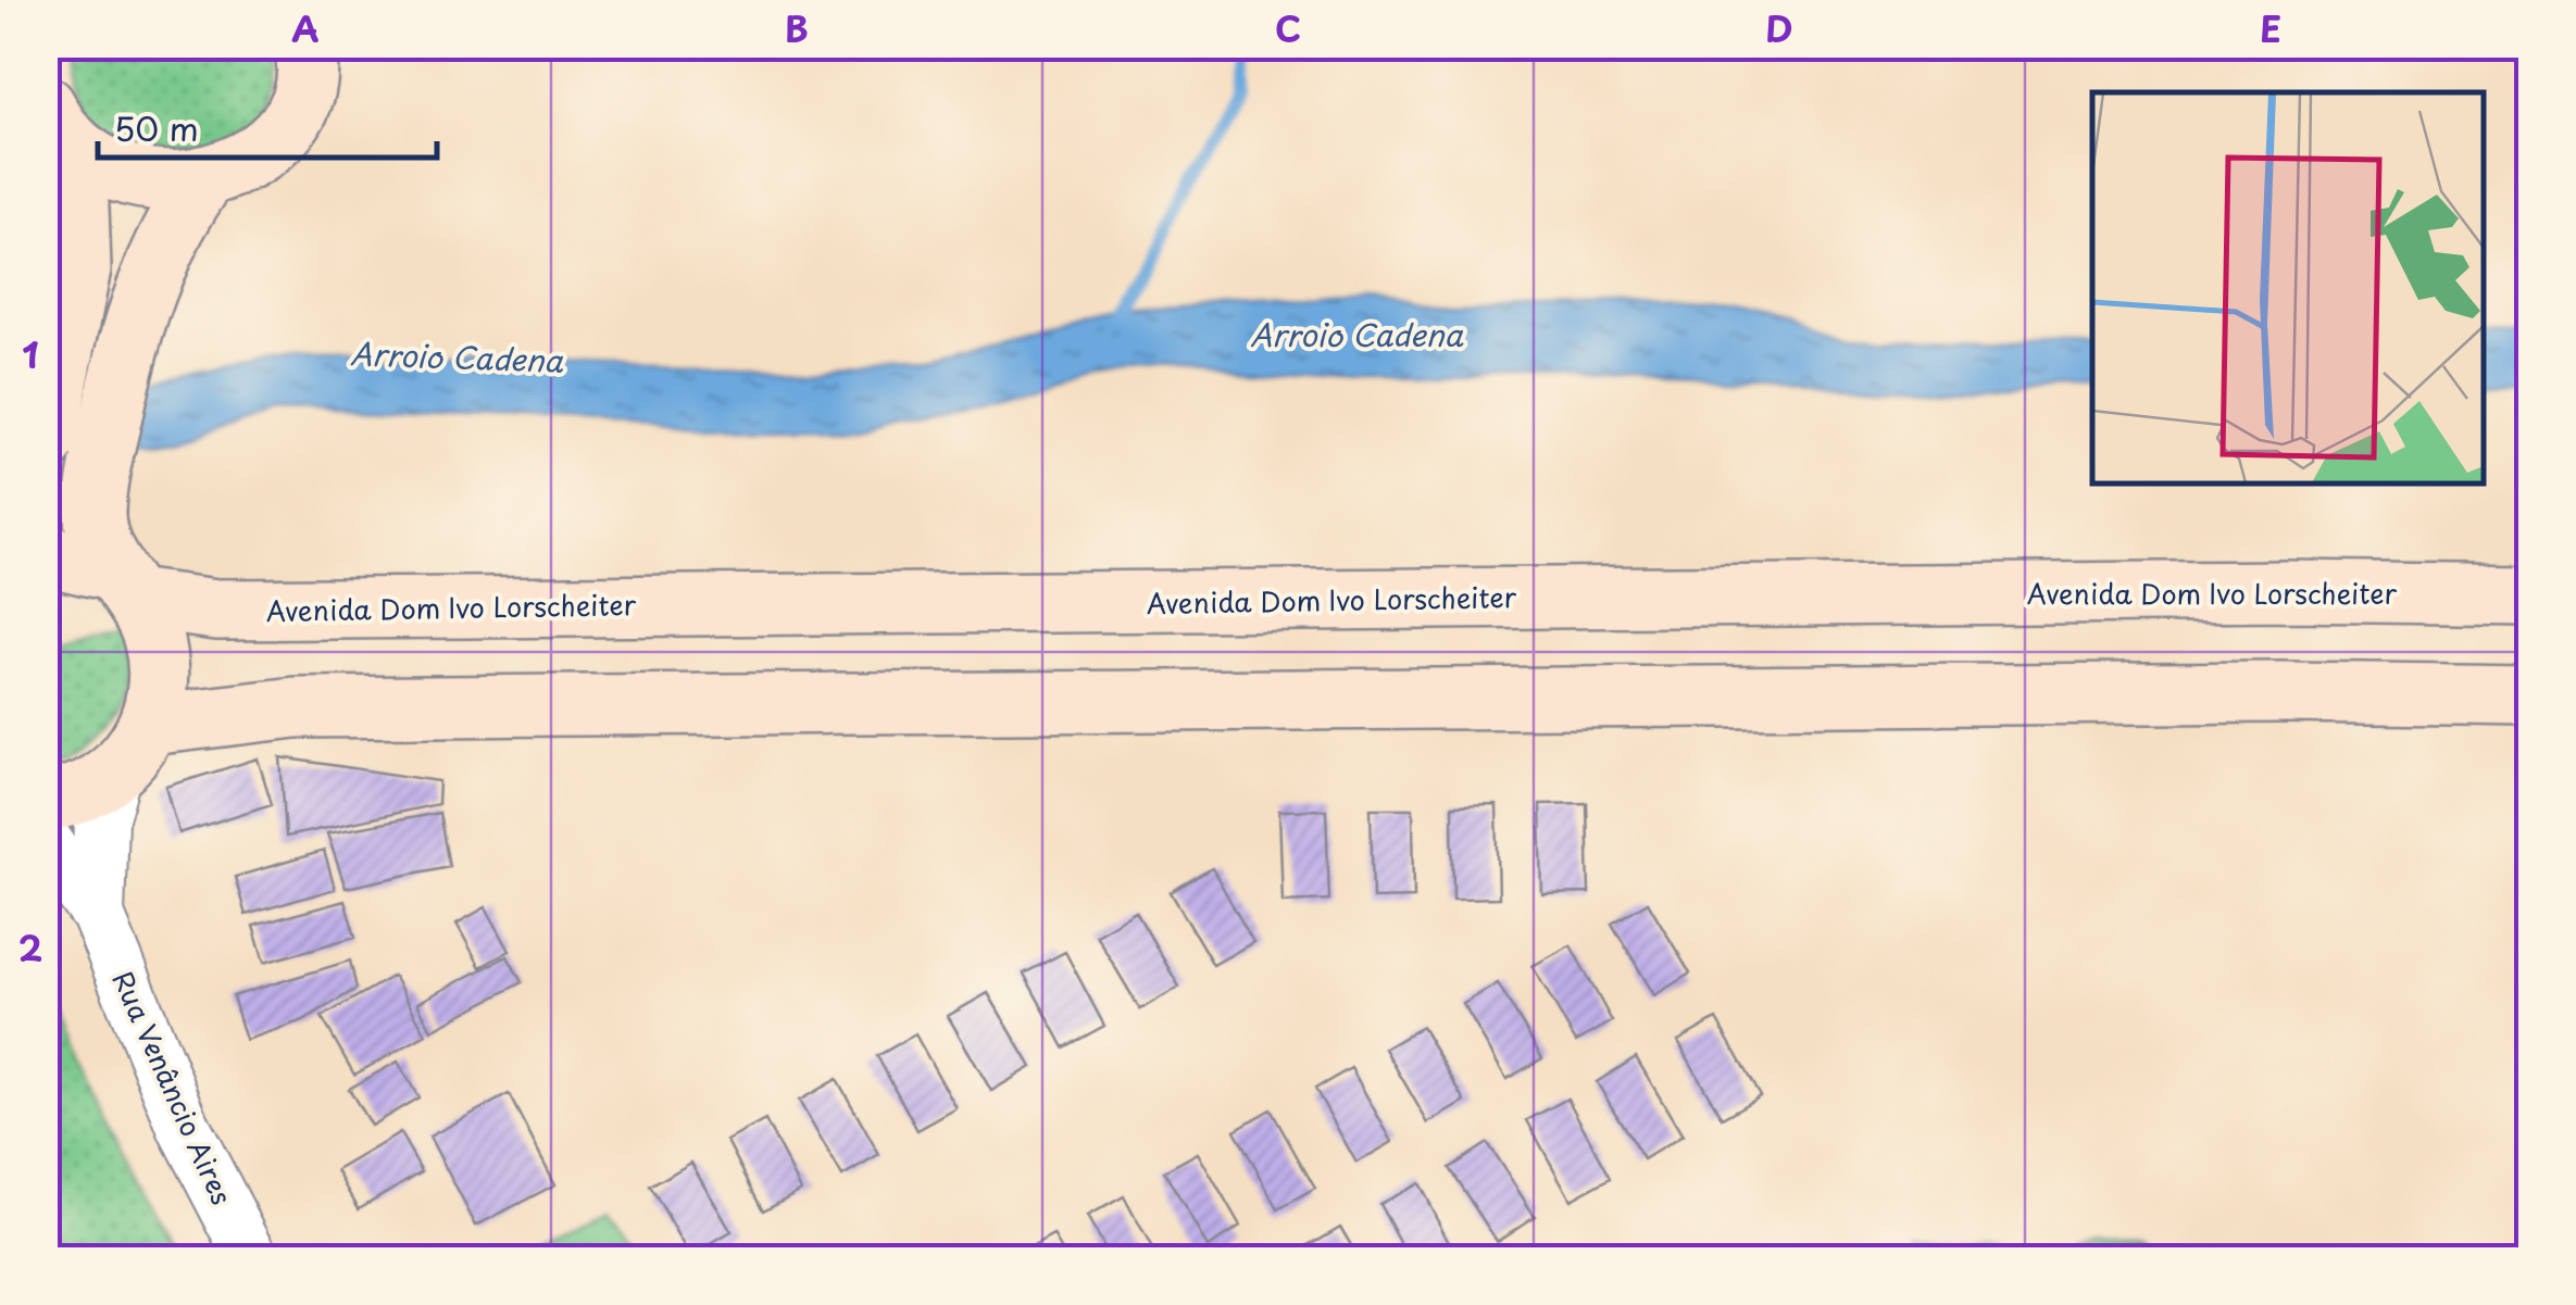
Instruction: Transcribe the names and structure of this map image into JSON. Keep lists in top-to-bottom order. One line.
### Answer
{"streets":{"main road":["Avenida Dom Ivo Lorscheiter"],"street":["Rua Venâncio Aires"]},"water":["Arroio Cadena"],"scale_bar":"50 m","grid":{"columns":["A","B","C","D","E"],"rows":["1","2"]}}
